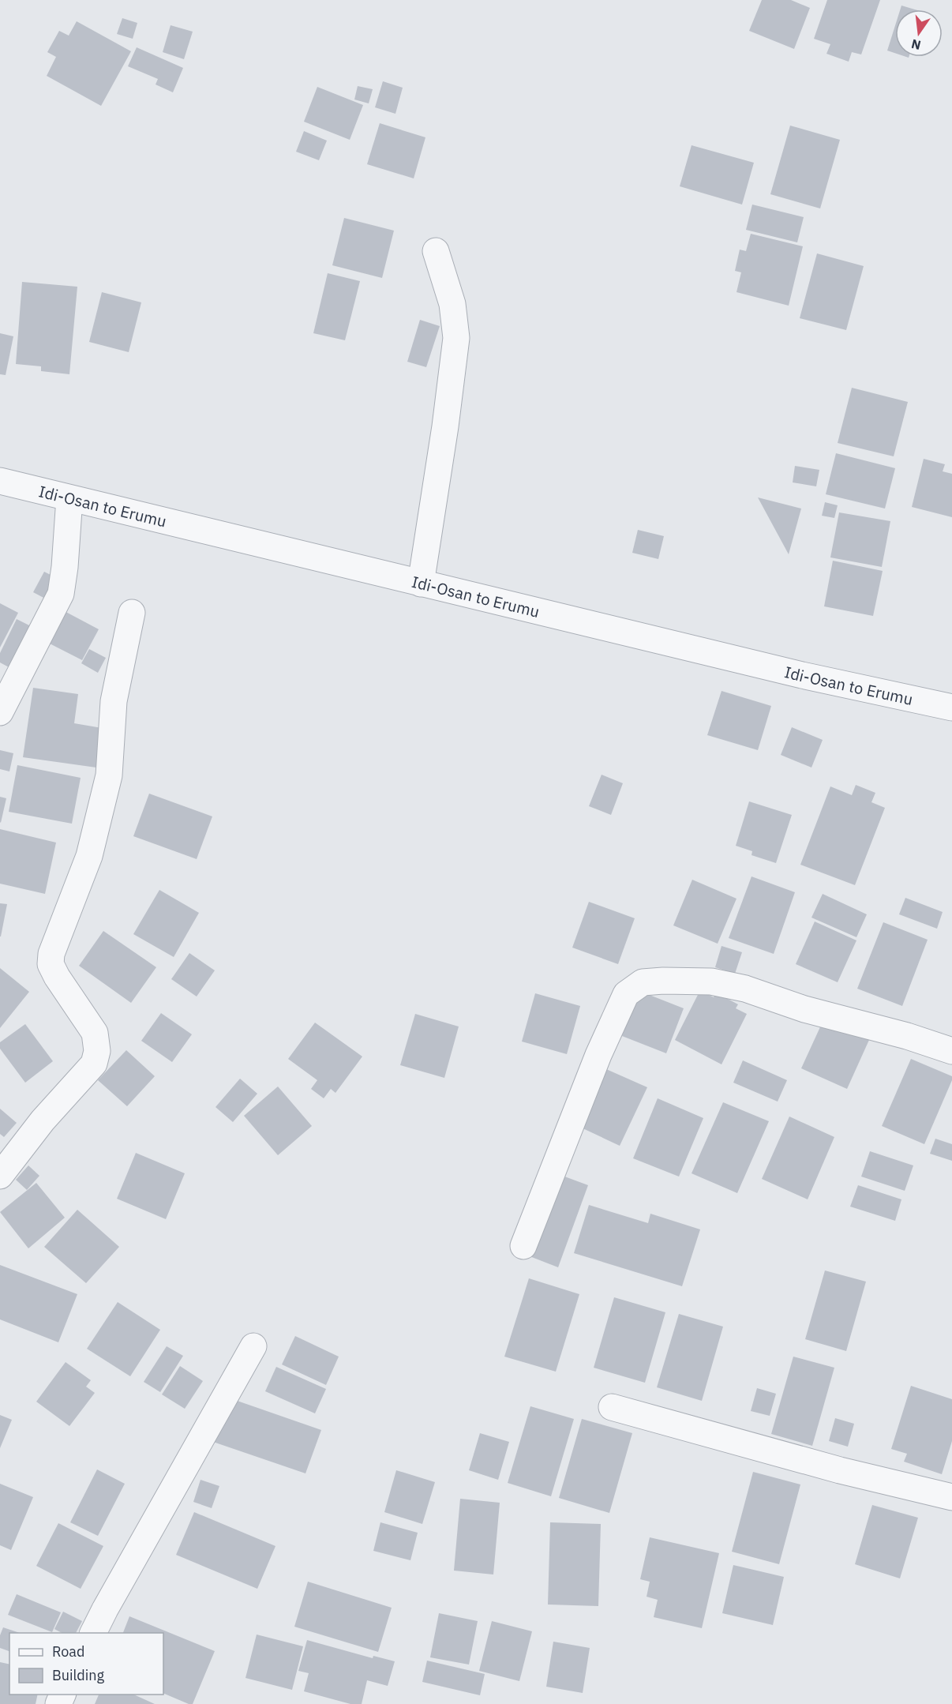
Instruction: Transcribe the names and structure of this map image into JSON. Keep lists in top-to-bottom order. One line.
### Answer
{"streets":{"street":["Idi-Osan to Erumu"]},"legend":["Road","Building"],"north":"bottom"}
